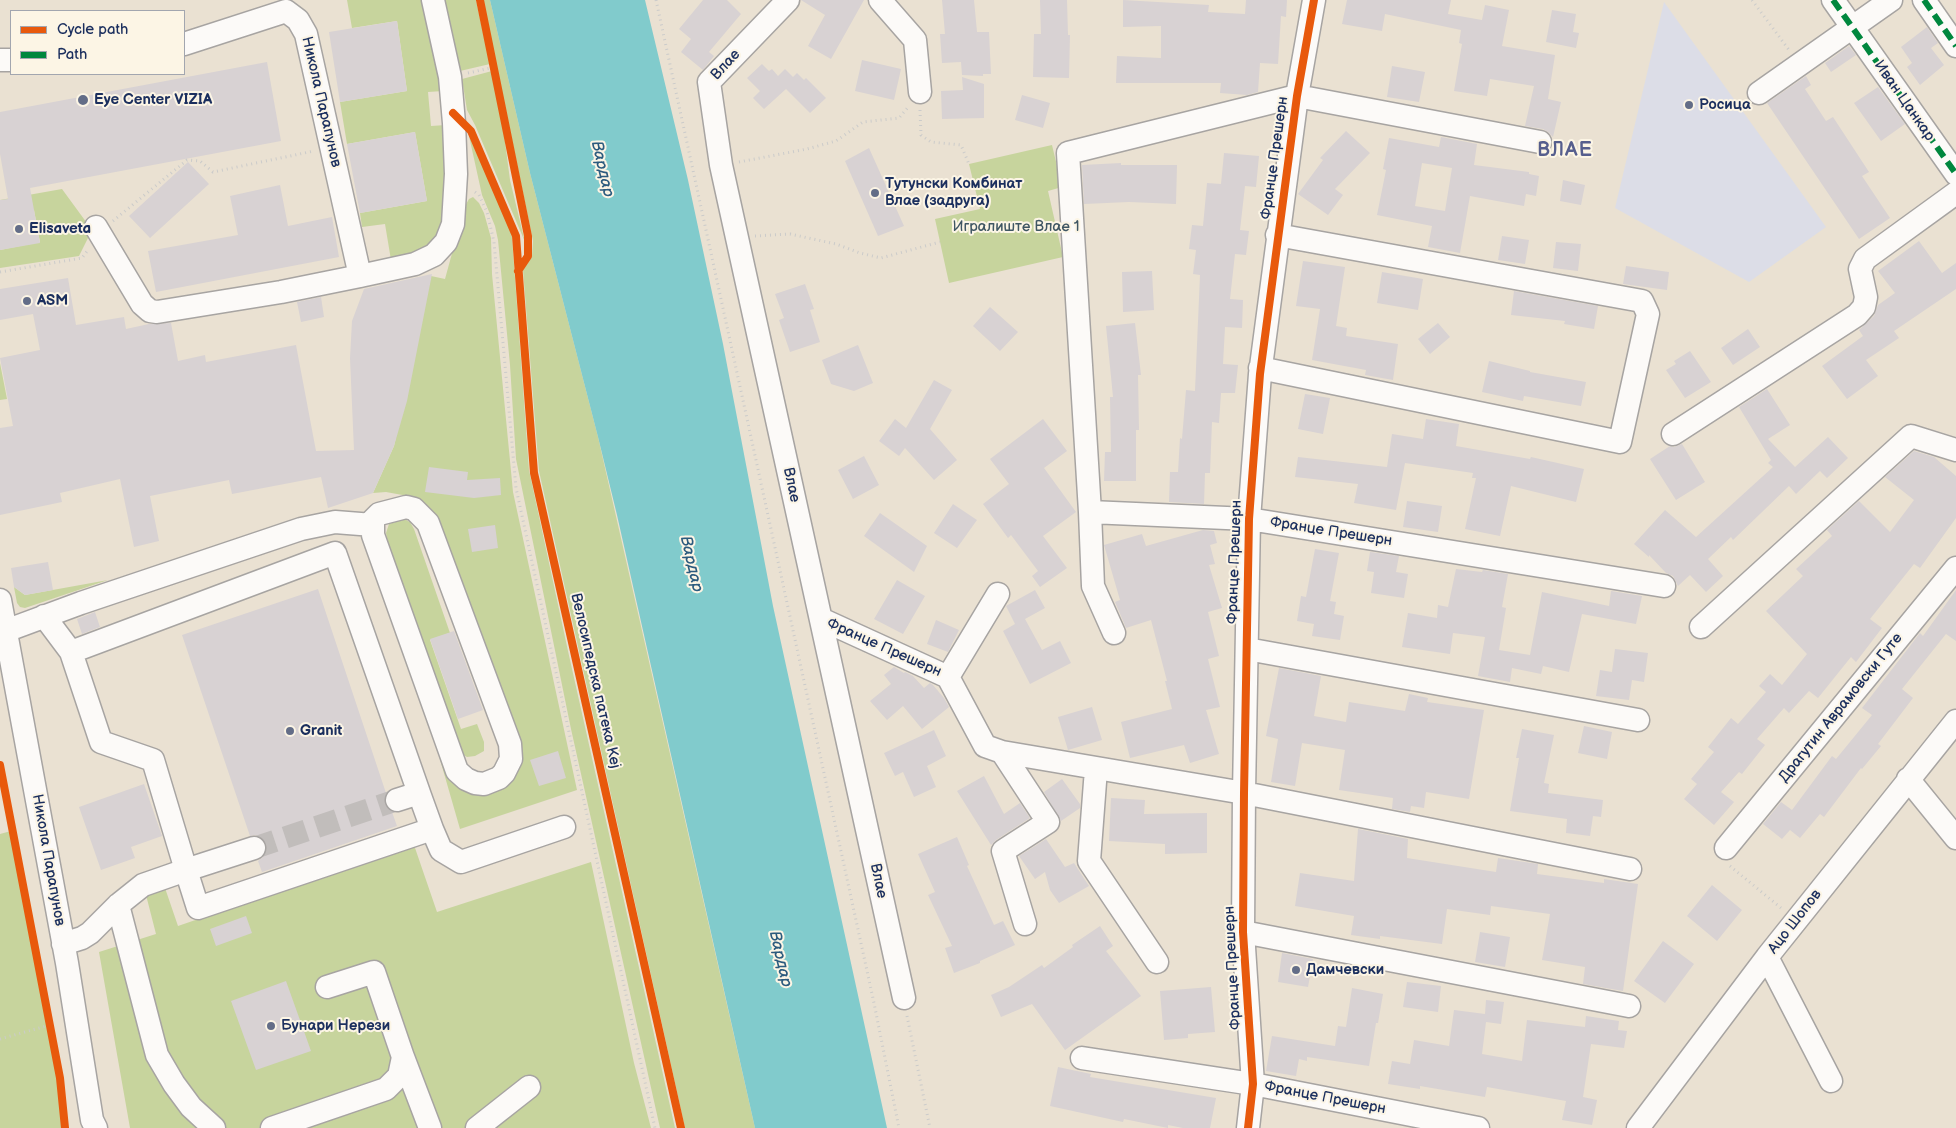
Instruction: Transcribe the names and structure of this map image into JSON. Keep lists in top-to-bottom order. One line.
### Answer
{"streets":{"street":["Влае","Иван Цанкар","Никола Парапунов","Францe Прешерн","Франце Прешерн","Драгутин Аврамовски Гуте","Ацо Шопов"],"cycle path":["Велосипедска патека Кеј"]},"crossings":[["Влае","Франце Прешерн"],["Францe Прешерн","Франце Прешерн"]],"districts":["ВЛАЕ"],"water":["Вардар"],"parks":["Игралиште Влае 1"],"places":["Eye Center VIZIA","Росица","Тутунски Комбинат Влае (задруга)","Elisaveta","ASM","Granit","Дамчевски","Бунари Нерези"],"legend":["Cycle path","Path"]}
